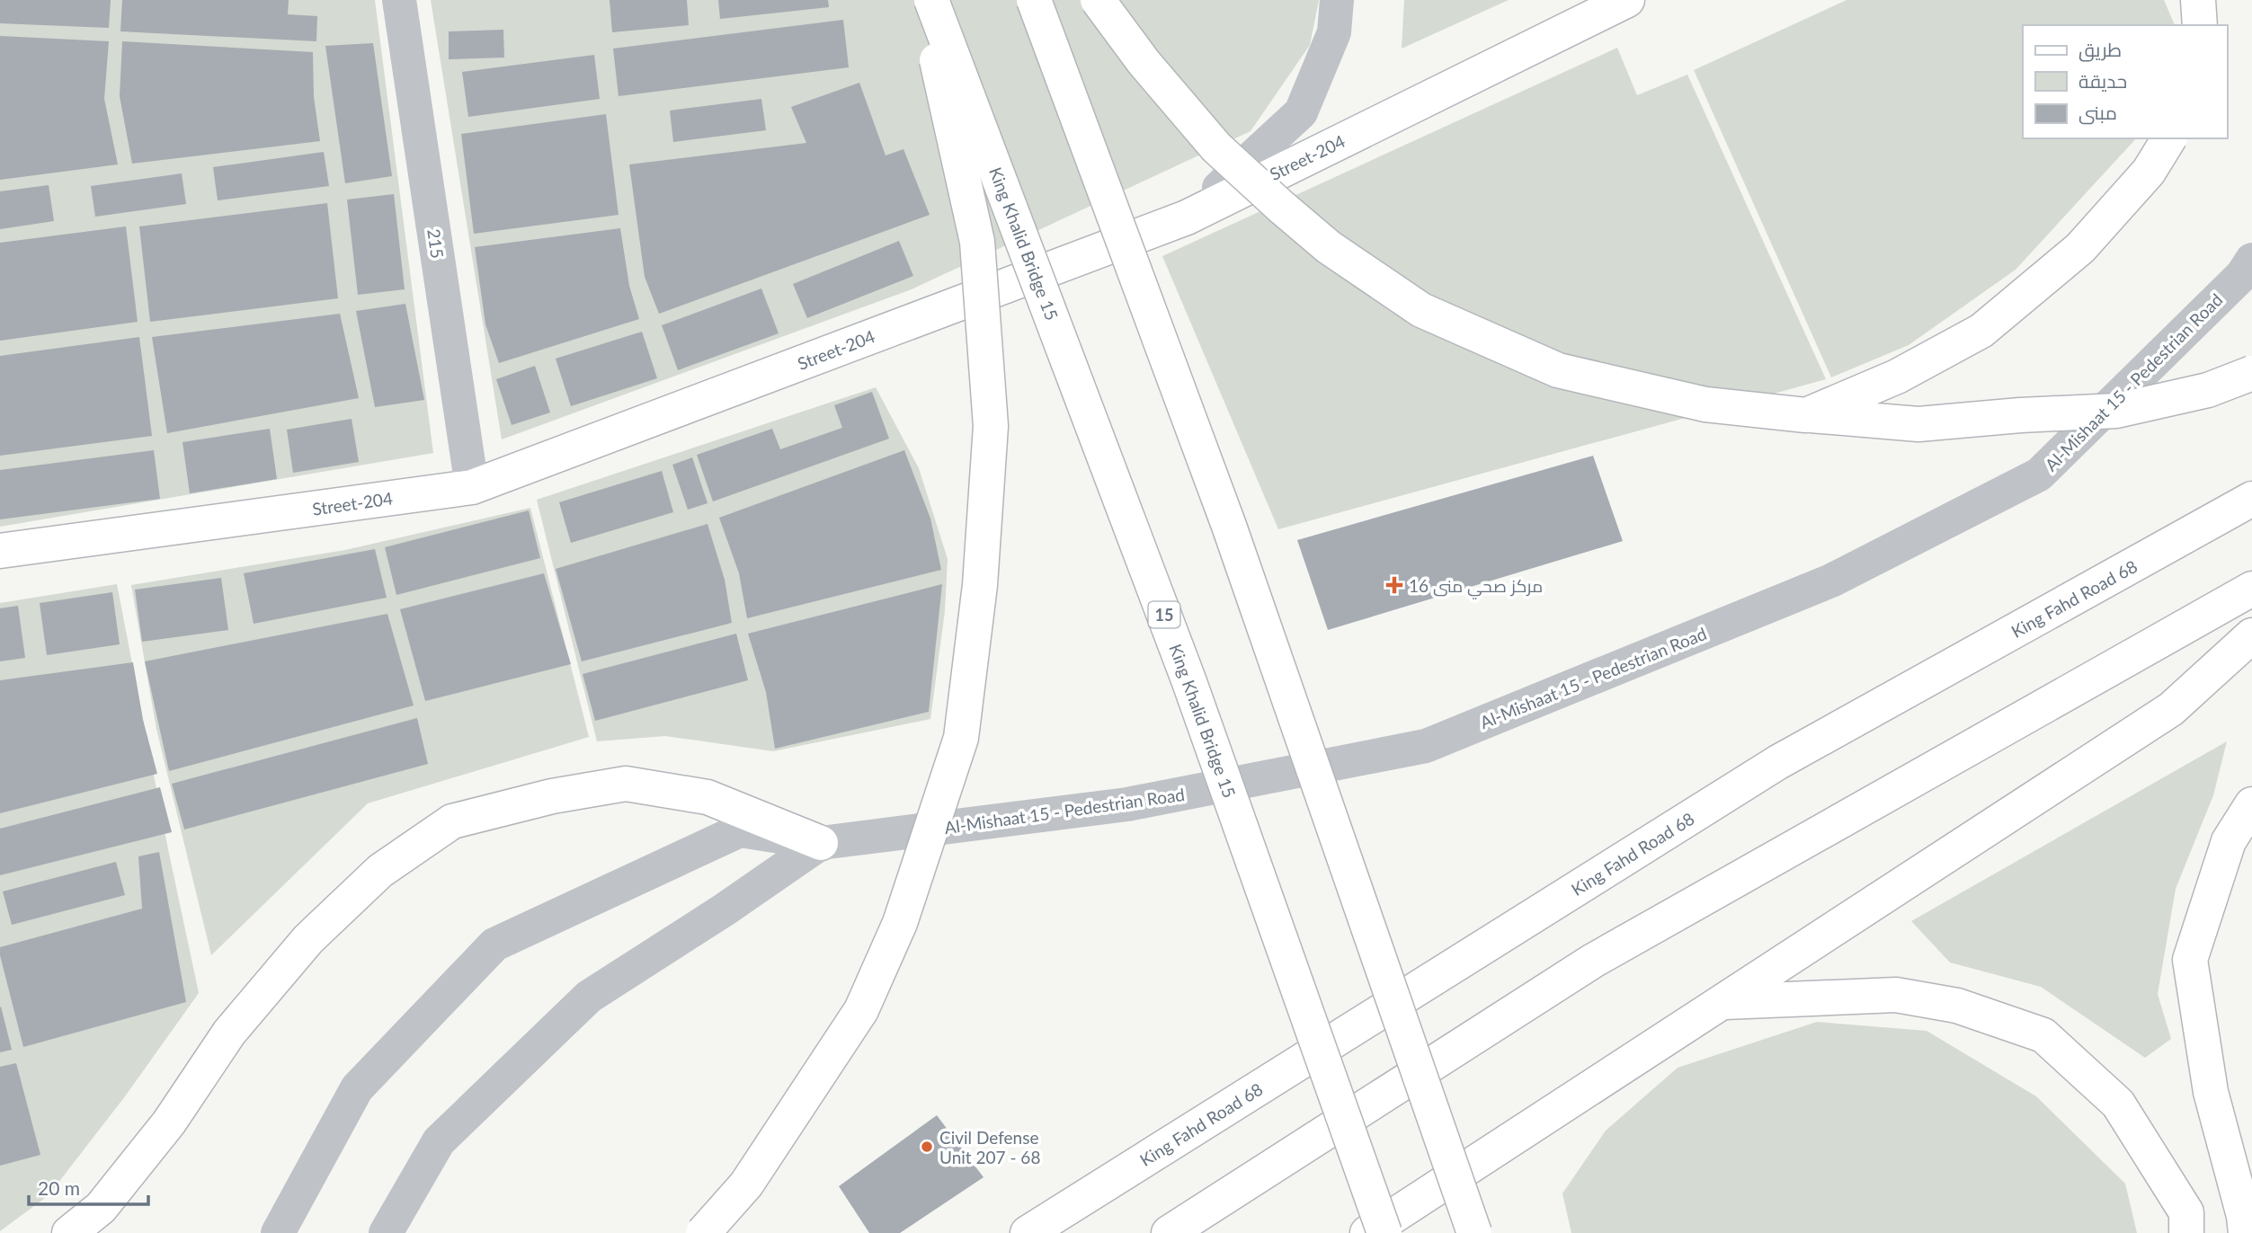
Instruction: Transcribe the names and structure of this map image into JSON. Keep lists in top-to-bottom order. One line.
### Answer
{"streets":{"main road":["Street-204","King Khalid Bridge 15","King Fahd Road 68","15"],"street":["215","Al-Mishaat 15 - Pedestrian Road"]},"crossings":[["Street-204","215"]],"places":{"health":["مركز صحي منى 16"],"other":["Civil Defense Unit 207 - 68"]},"legend":["طريق","حديقة","مبنى"],"scale_bar":"20 m"}
